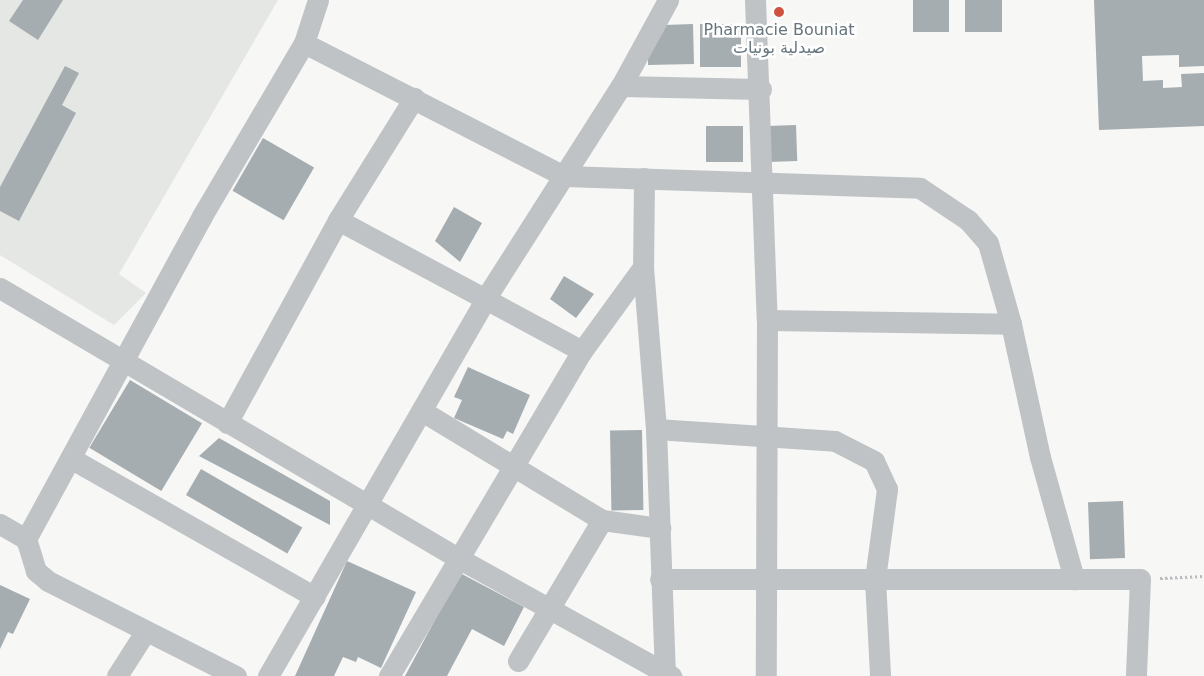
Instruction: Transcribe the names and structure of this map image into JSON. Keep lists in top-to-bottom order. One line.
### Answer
{"places":["Pharmacie Bouniat صيدلية بونيات"]}
